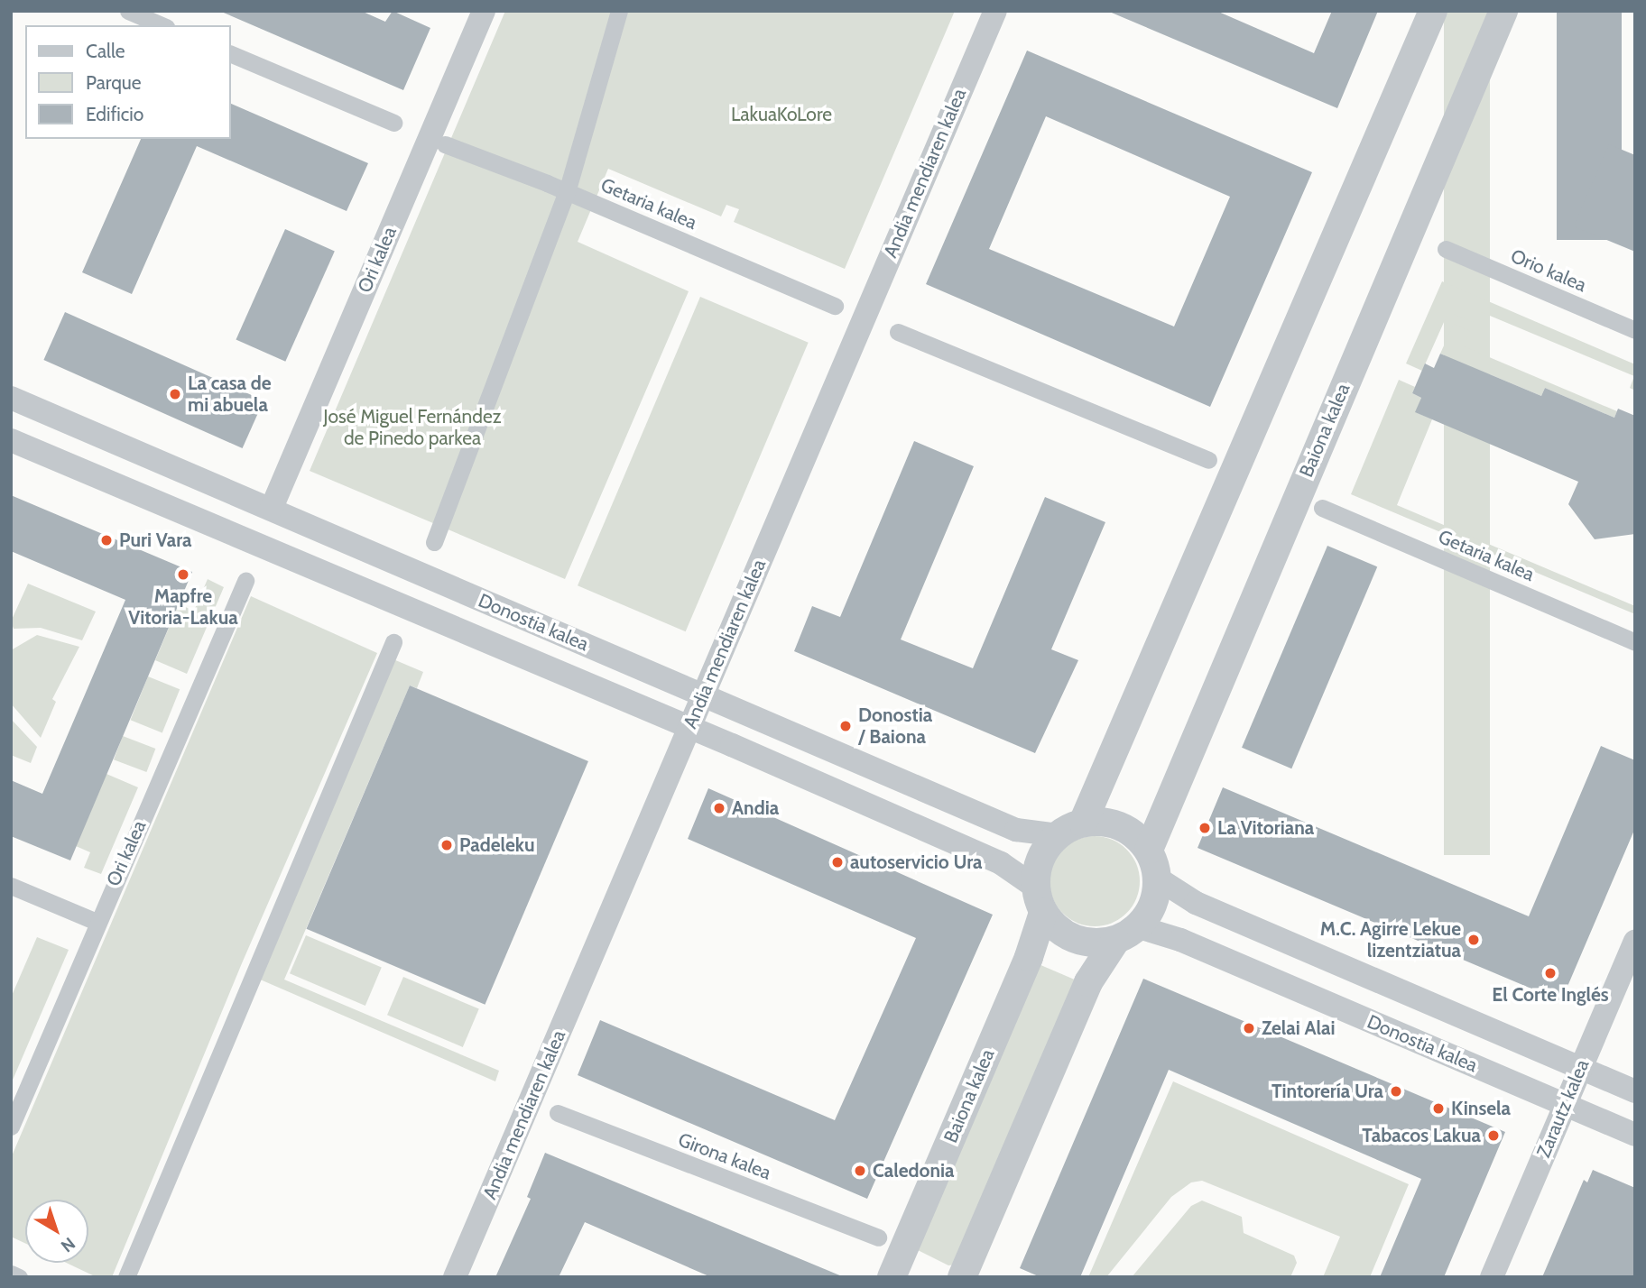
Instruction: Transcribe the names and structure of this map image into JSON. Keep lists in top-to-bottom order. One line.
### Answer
{"streets":{"street":["Andia mendiaren kalea","Getaria kalea","Ori kalea","Orio kalea","Baiona kalea","Donostia kalea","Zarautz kalea","Girona kalea"]},"crossings":[["Andia mendiaren kalea","Donostia kalea"],["Ori kalea","Donostia kalea"],["Baiona kalea","Donostia kalea"],["Donostia kalea","Zarautz kalea"]],"parks":["LakuaKoLore","José Miguel Fernández de Pinedo parkea"],"places":["La casa de mi abuela","Puri Vara","Mapfre Vitoria-Lakua","Donostia / Baiona","Andia","La Vitoriana","Padeleku","autoservicio Ura","M.C. Agirre Lekue lizentziatua","El Corte Inglés","Zelai Alai","Tintorería Ura","Kinsela","Tabacos Lakua","Caledonia"],"legend":["Calle","Parque","Edificio"],"north":"bottom right"}
